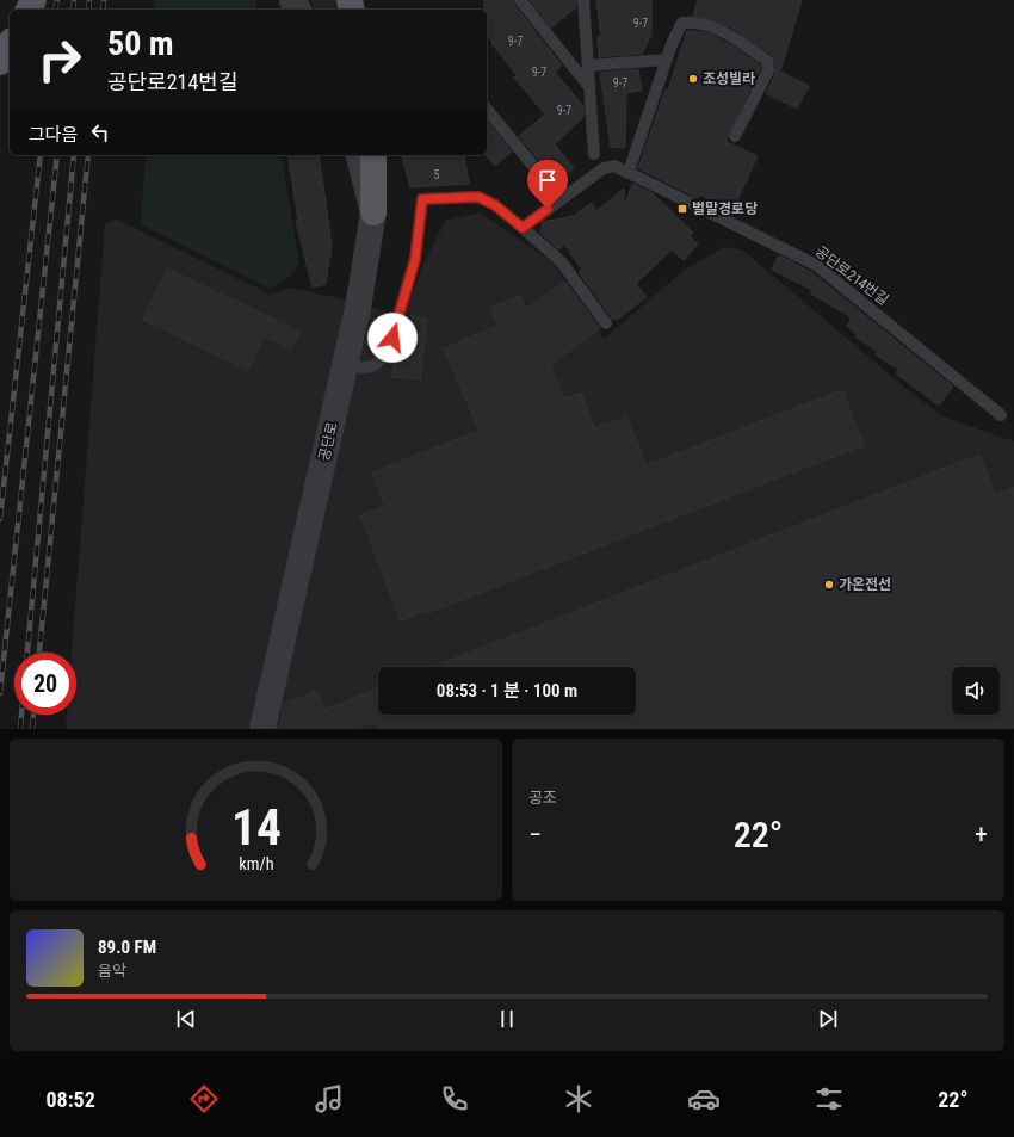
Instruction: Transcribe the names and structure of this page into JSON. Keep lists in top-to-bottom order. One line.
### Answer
{"streets":{"street":["공단로"],"lane":["공단로214번길"]},"places":{"other":["조성빌라","가온전선"],"transit":["벌말경로당"]},"house_numbers":["9-7","9-7","9-7","9-7","9-7","5"],"page":{"turn":["50 m","공단로214번길"],"then":"그다음","limit":"20","trip":"08:53 · 1 분 · 100 m","tile":"공조","heat":["−","22°","+"],"song":["89.0 FM","음악"],"tabs":["08:52","22°"],"gauge":["14","km/h"]}}
